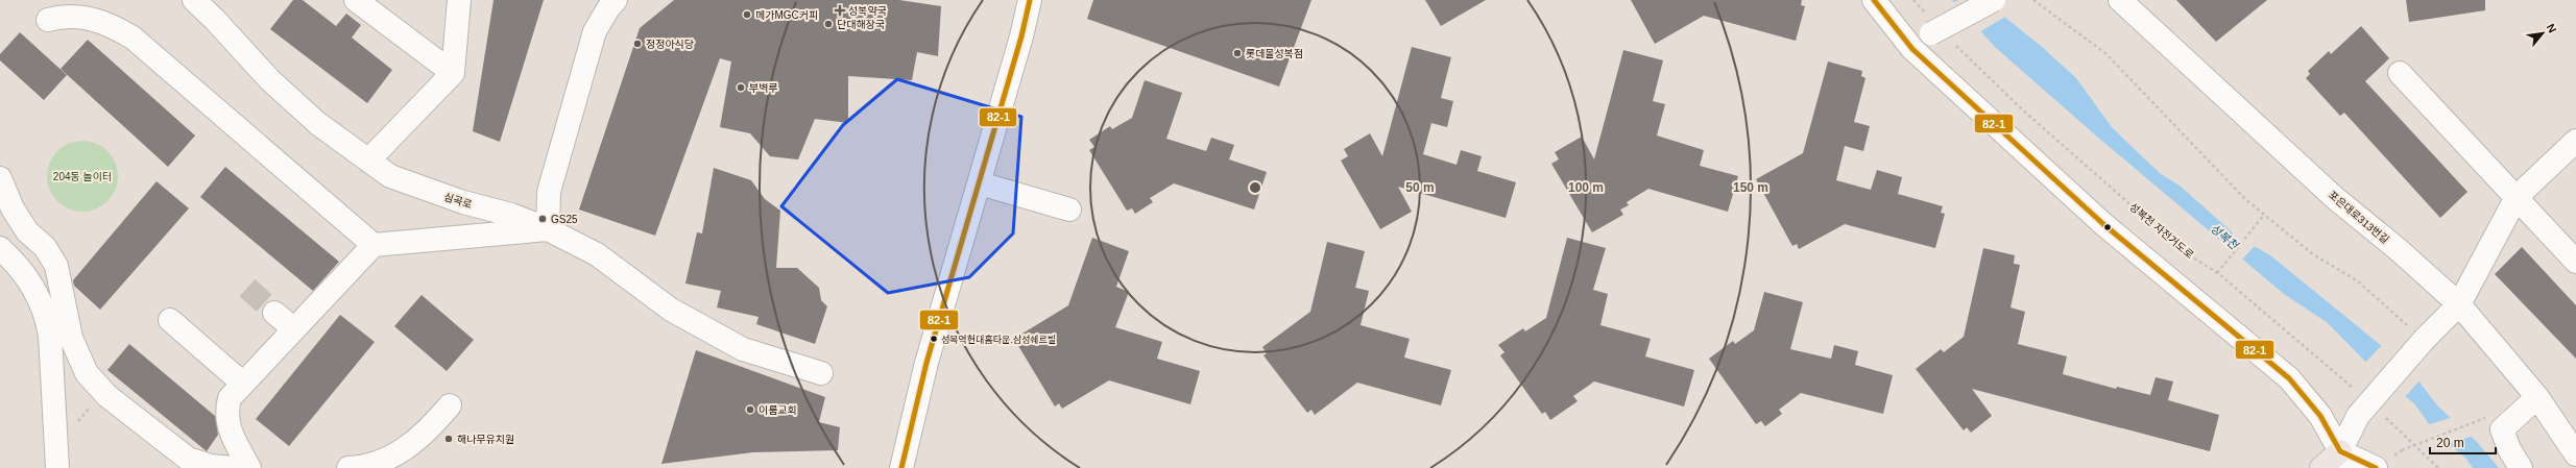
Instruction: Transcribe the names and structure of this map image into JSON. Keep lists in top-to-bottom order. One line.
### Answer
{"streets":{"street":["심곡로","포은대로313번길"],"path":["성복천 자전거도로"]},"water":["성복천"],"parks":["204동 놀이터"],"places":{"health":["성복약국"],"other":["메가MGC커피","단대해장국","정정아식당","롯데몰성복점","부벽루","GS25","성복역현대홈타운.삼성쉐르빌","이룸교회","해나무유치원"]},"lines":["transit line 82-1"],"scale_bar":"20 m","north":"top right","rings":["50 m","100 m","150 m"]}
